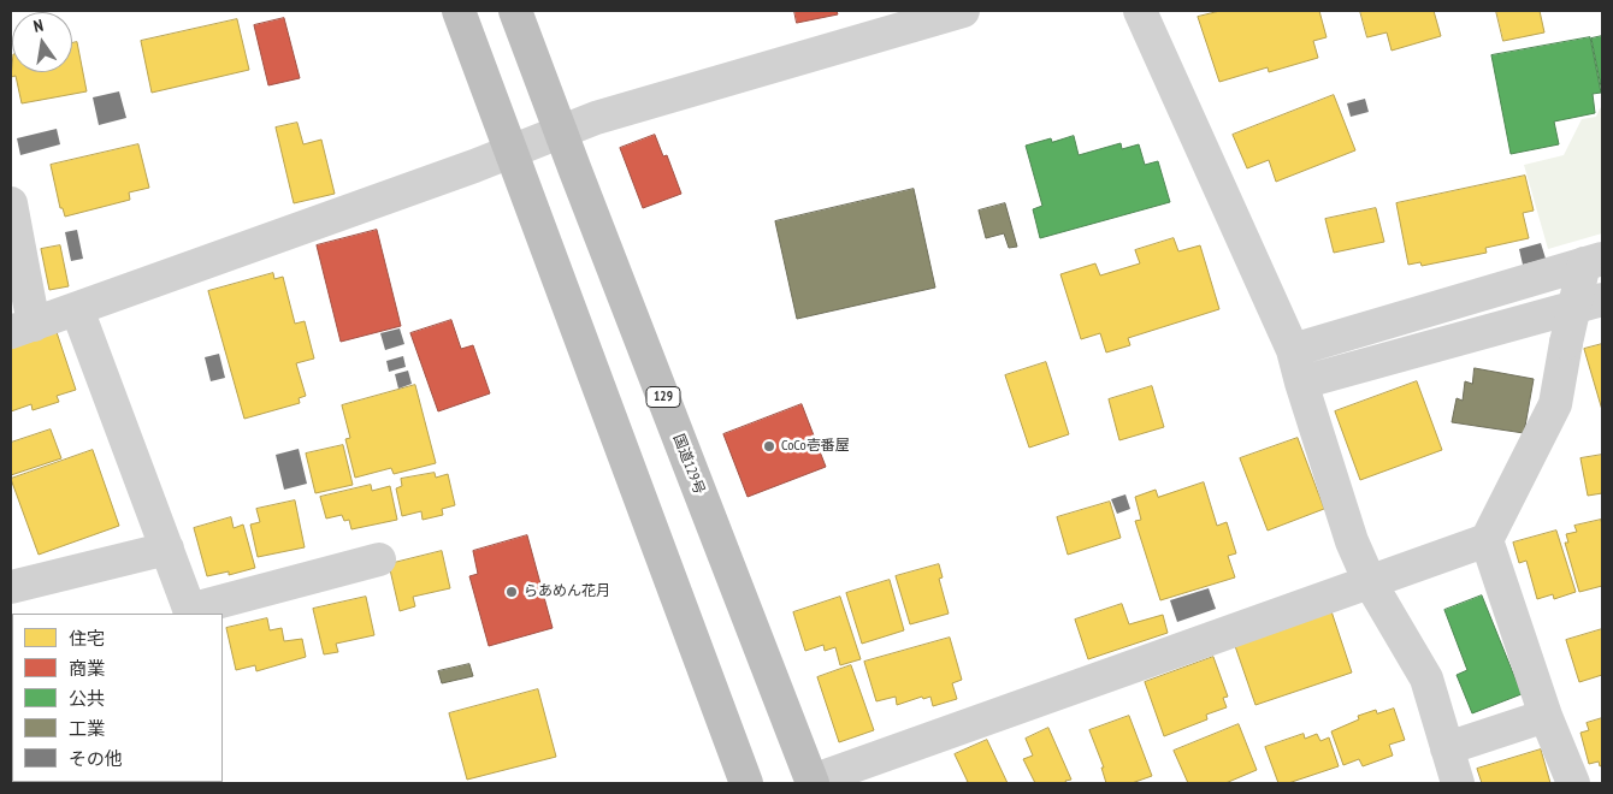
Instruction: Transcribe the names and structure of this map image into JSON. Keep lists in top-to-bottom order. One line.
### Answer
{"streets":{"highway":["129","国道129号"]},"places":["CoCo壱番屋","らあめん花月"],"legend":["住宅","商業","公共","工業","その他"],"north":"top"}
